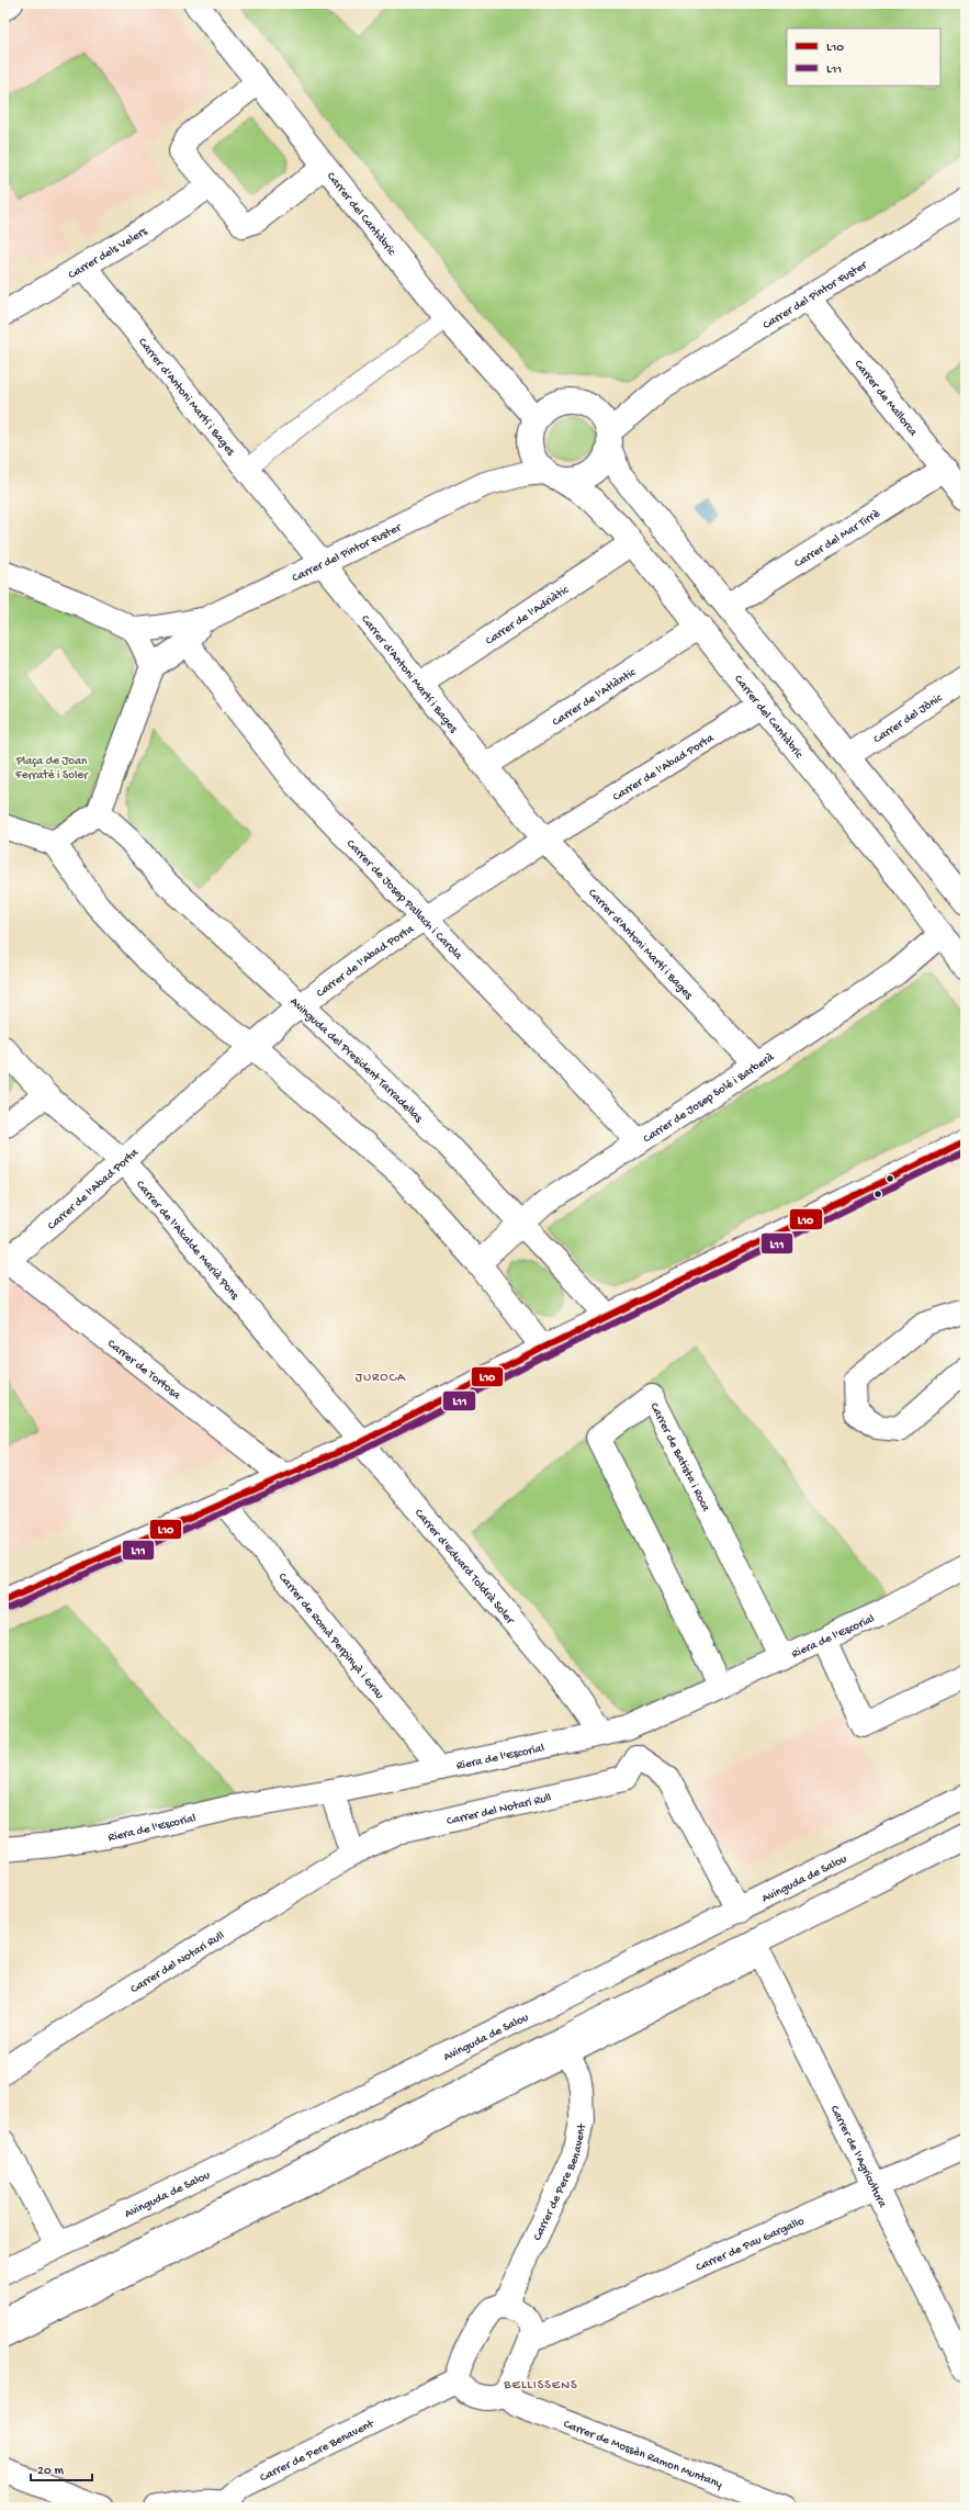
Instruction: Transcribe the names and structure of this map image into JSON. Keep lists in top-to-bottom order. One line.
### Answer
{"streets":{"street":["Carrer del Cantàbric","Carrer dels Velers","Carrer del Pintor Fuster","Carrer d'Antoni Martí i Bages","Carrer de Mallorca","Carrer del Mar Tirrè","Carrer de l'Adriàtic","Carrer de l'Atlàntic","Carrer del Jònic","Carrer de l'Abad Porta","Carrer de Josep Pallach i Carola","Avinguda del President Tarradellas","Carrer de Josep Solé i Barberà","Carrer de l'Alcalde Marià Pons","Carrer de Tortosa","Carrer de Batista i Roca","Carrer d'Eduard Toldrà Soler","Carrer de Romà Perpinyà i Grau","Riera de l'Escorial","Carrer del Notari Rull","Avinguda de Salou","Carrer de l'Agricultura","Carrer de Pere Benavent","Carrer de Pau Gargallo","Carrer de Mossèn Ramon Muntany"]},"crossings":[["Carrer del Cantàbric","Carrer del Pintor Fuster"],["Carrer del Cantàbric","Carrer de l'Adriàtic"],["Carrer del Cantàbric","Carrer de l'Atlàntic"],["Carrer del Cantàbric","Carrer de l'Abad Porta"],["Carrer del Cantàbric","Carrer de Josep Solé i Barberà"],["Carrer dels Velers","Carrer d'Antoni Martí i Bages"],["Carrer del Pintor Fuster","Carrer d'Antoni Martí i Bages"],["Carrer del Pintor Fuster","Carrer de Mallorca"],["Carrer del Pintor Fuster","Carrer de Josep Pallach i Carola"],["Carrer d'Antoni Martí i Bages","Carrer de l'Adriàtic"],["Carrer d'Antoni Martí i Bages","Carrer de l'Atlàntic"],["Carrer d'Antoni Martí i Bages","Carrer de l'Abad Porta"],["Carrer d'Antoni Martí i Bages","Carrer de Josep Solé i Barberà"],["Carrer de Mallorca","Carrer del Mar Tirrè"],["Carrer de l'Abad Porta","Carrer de Josep Pallach i Carola"],["Carrer de l'Abad Porta","Avinguda del President Tarradellas"],["Carrer de l'Abad Porta","Carrer de l'Alcalde Marià Pons"],["Carrer de l'Abad Porta","Carrer de Tortosa"],["Carrer de Josep Pallach i Carola","Carrer de Josep Solé i Barberà"],["Avinguda del President Tarradellas","Carrer de Josep Solé i Barberà"],["Carrer de l'Alcalde Marià Pons","Carrer d'Eduard Toldrà Soler"],["Carrer de Batista i Roca","Riera de l'Escorial"],["Carrer d'Eduard Toldrà Soler","Riera de l'Escorial"],["Carrer de Romà Perpinyà i Grau","Riera de l'Escorial"],["Carrer de l'Agricultura","Carrer de Pau Gargallo"]],"districts":["JUROCA","BELLISSENS"],"parks":["Plaça de Joan Ferraté i Soler"],"lines":["transit line L10","transit line L11"],"legend":["L10","L11"],"scale_bar":"20 m"}
